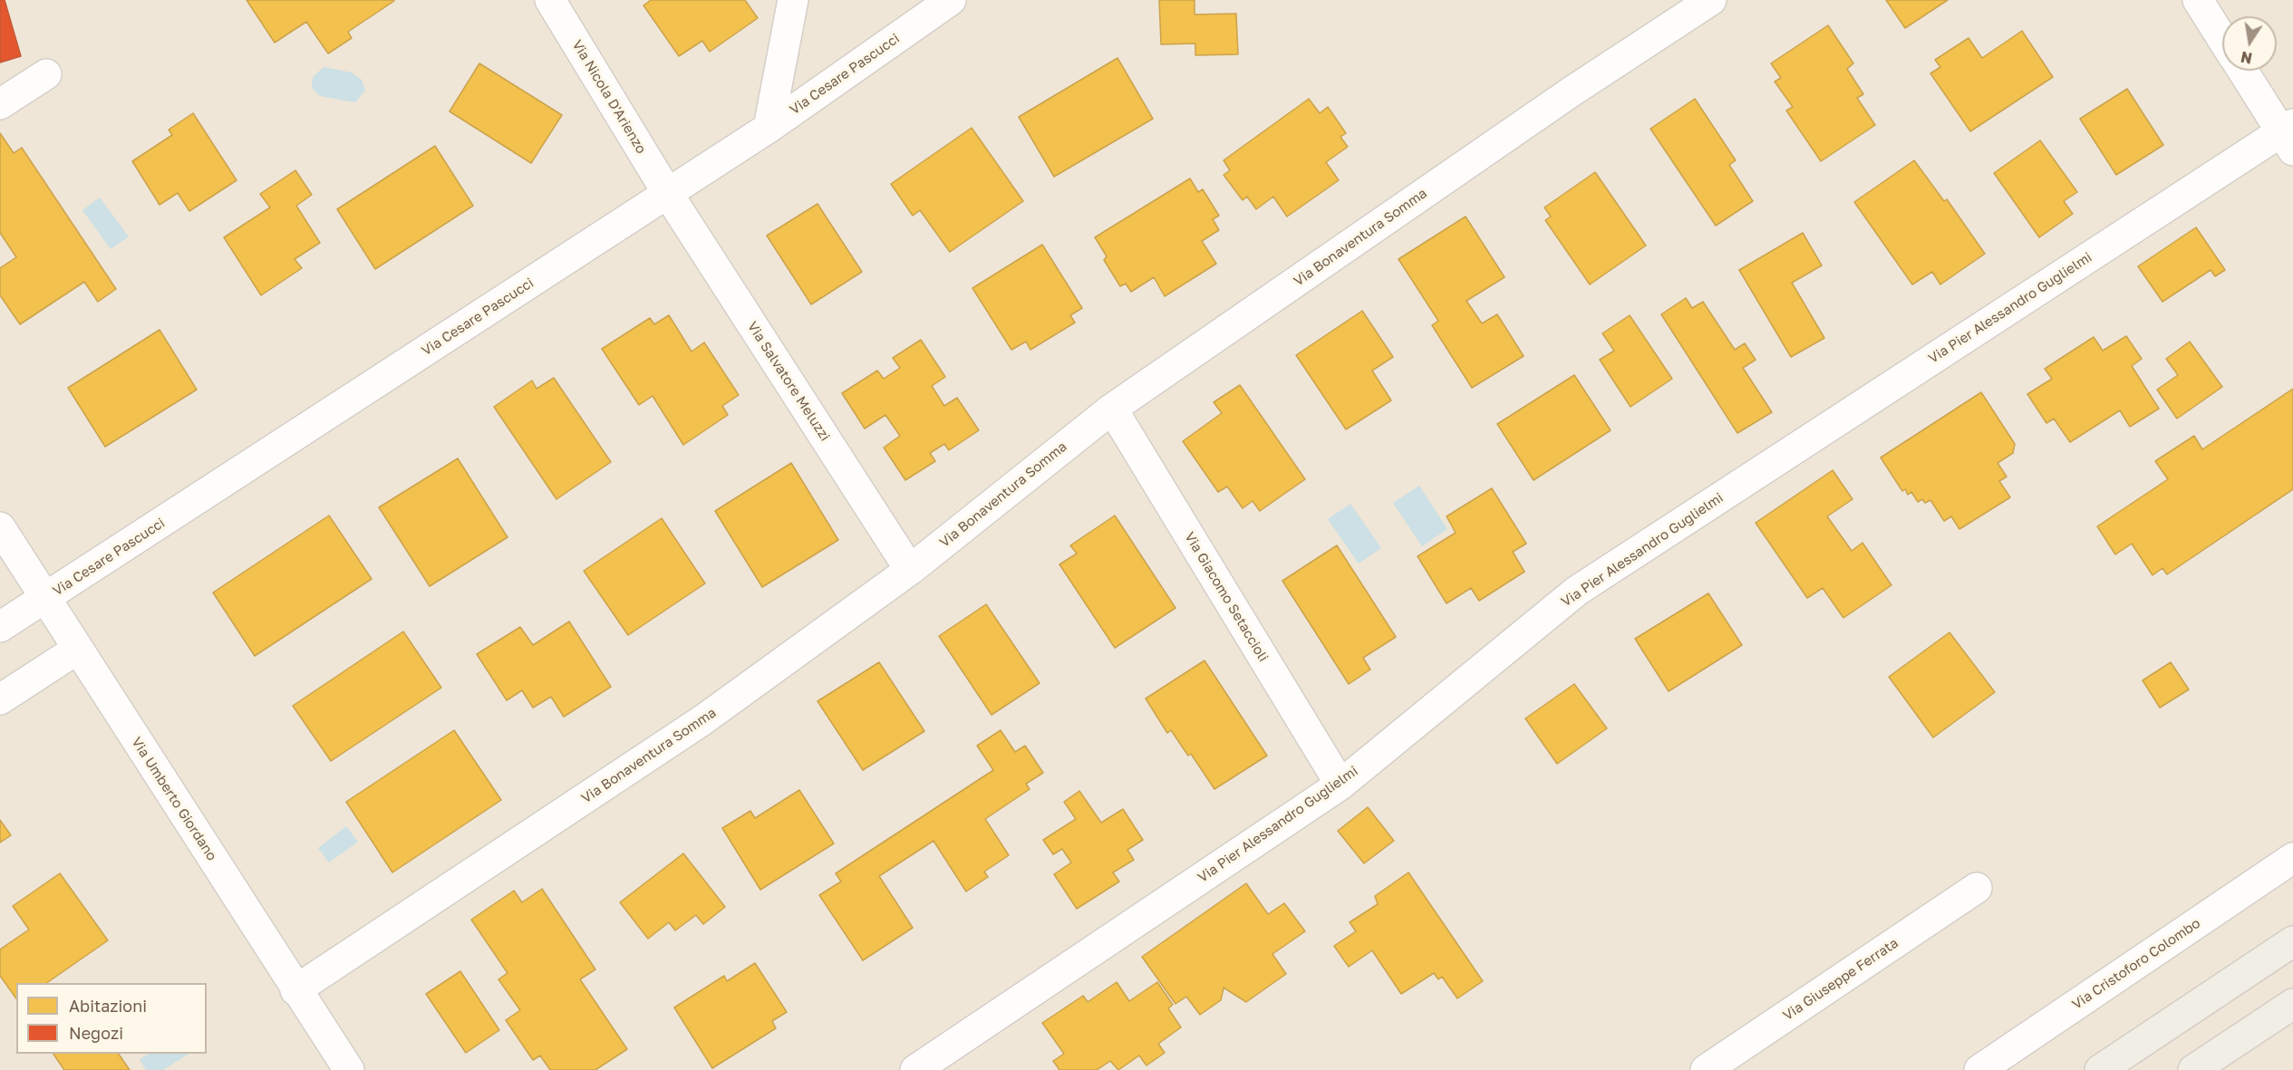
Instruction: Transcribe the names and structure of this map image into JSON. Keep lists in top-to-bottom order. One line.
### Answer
{"streets":{"street":["Via Cesare Pascucci","Via Nicola D'Arienzo","Via Bonaventura Somma","Via Pier Alessandro Guglielmi","Via Salvatore Meluzzi","Via Giacomo Setaccioli","Via Umberto Giordano","Via Cristoforo Colombo","Via Giuseppe Ferrata"]},"crossings":[["Via Cesare Pascucci","Via Nicola D'Arienzo"],["Via Cesare Pascucci","Via Salvatore Meluzzi"],["Via Cesare Pascucci","Via Umberto Giordano"],["Via Nicola D'Arienzo","Via Salvatore Meluzzi"],["Via Bonaventura Somma","Via Salvatore Meluzzi"],["Via Bonaventura Somma","Via Giacomo Setaccioli"],["Via Bonaventura Somma","Via Umberto Giordano"],["Via Pier Alessandro Guglielmi","Via Giacomo Setaccioli"]],"legend":["Abitazioni","Negozi"],"north":"bottom"}
